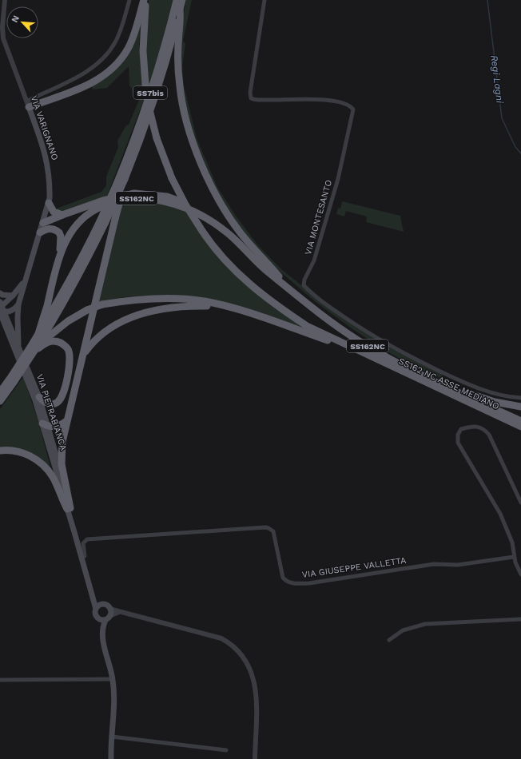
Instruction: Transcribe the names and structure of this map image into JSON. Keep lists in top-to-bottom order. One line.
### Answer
{"streets":{"highway":["SS7bis","SS162NC","SS162 NC ASSE MEDIANO"],"main road":["VIA VARIGNANO","VIA PIETRABIANCA"],"street":["VIA MONTESANTO","VIA GIUSEPPE VALLETTA"]},"crossings":[["SS7bis","SS162NC"],["VIA VARIGNANO","VIA PIETRABIANCA"],["VIA PIETRABIANCA","VIA GIUSEPPE VALLETTA"]],"water":["Regi Lagni"],"north":"top left"}
